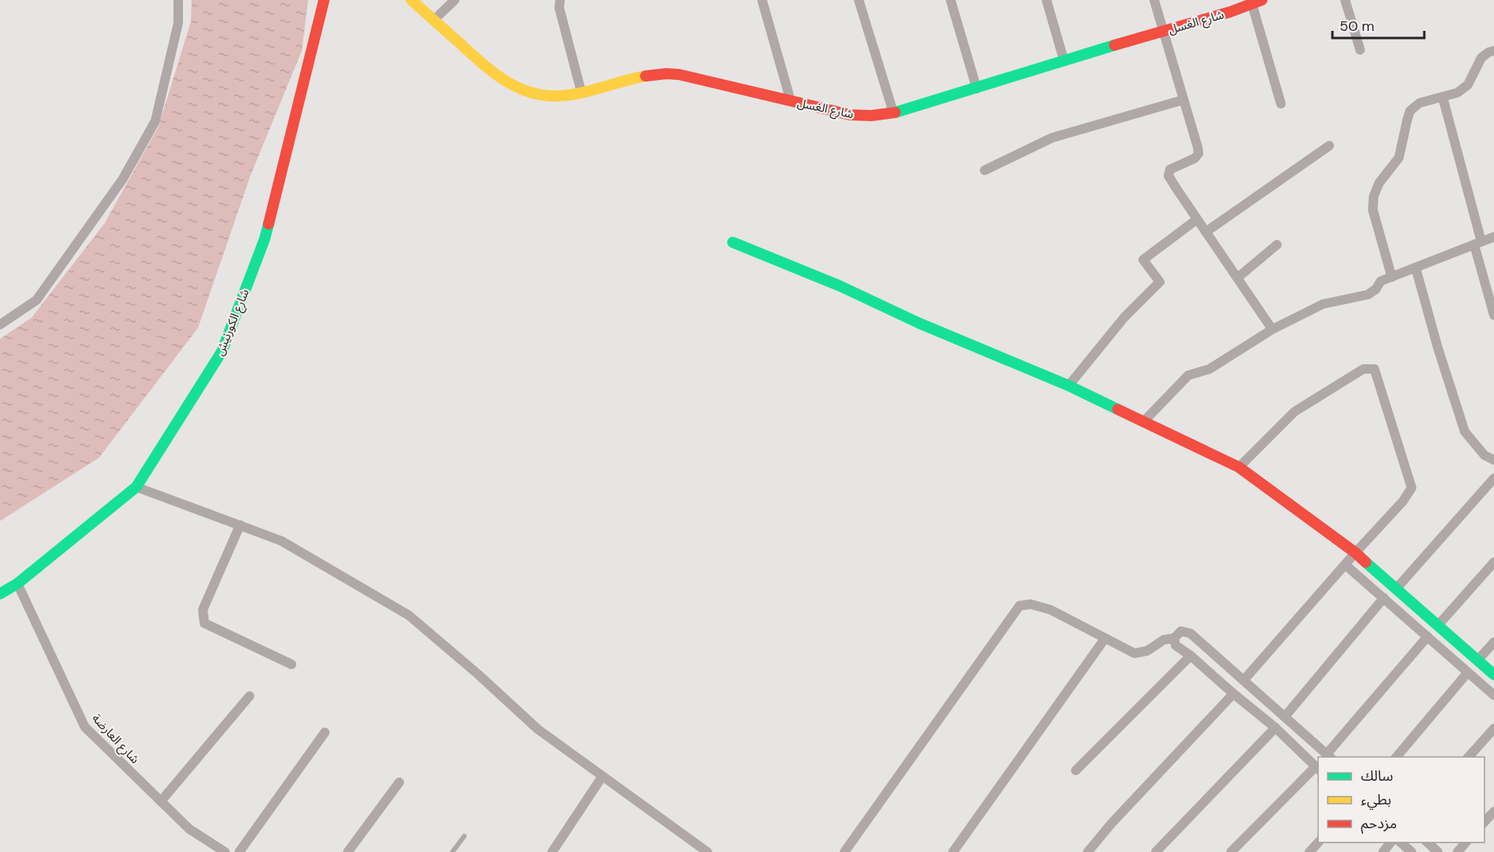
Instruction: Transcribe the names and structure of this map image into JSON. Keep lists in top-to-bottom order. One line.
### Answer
{"streets":{"street":["شارع الغسل","شارع الكورنيش","شارع العارضة"]},"crossings":[["شارع الكورنيش","شارع العارضة"]],"legend":["سالك","بطيء","مزدحم"],"scale_bar":"50 m"}
